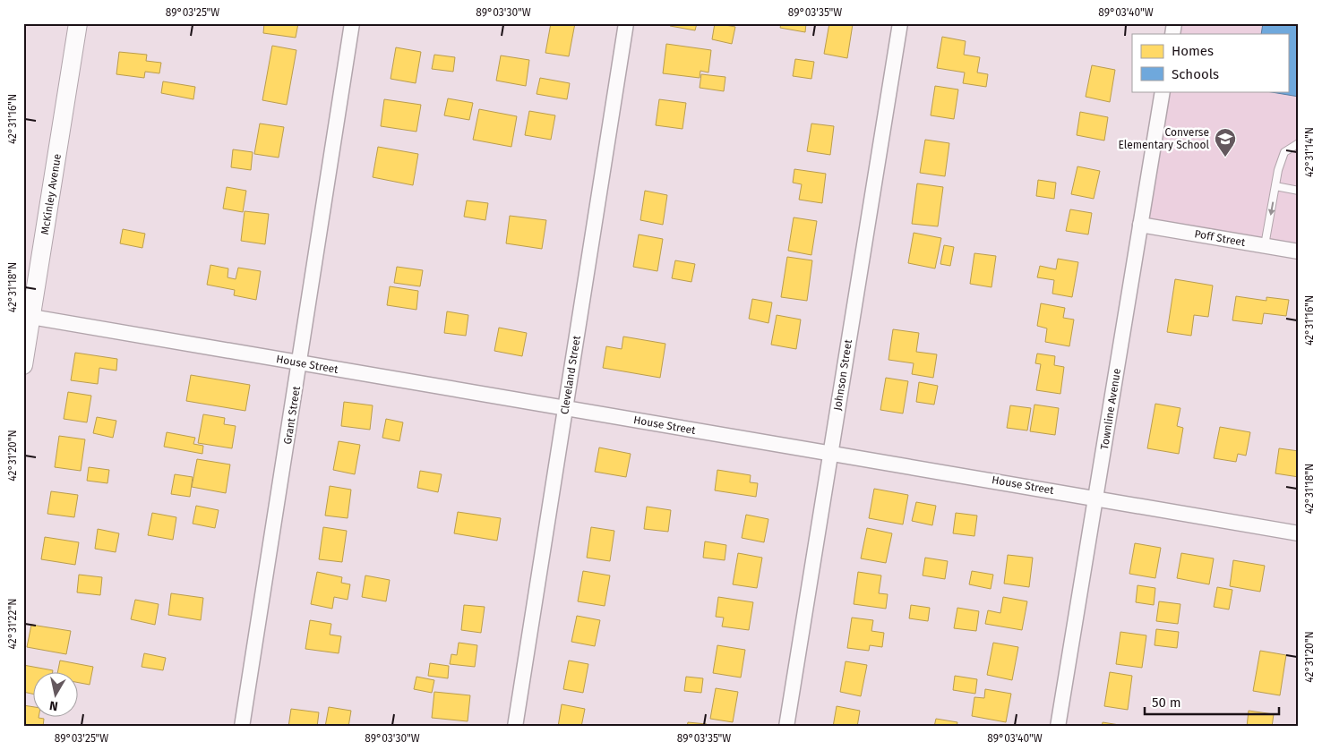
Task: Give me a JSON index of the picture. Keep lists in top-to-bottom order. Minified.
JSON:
{"streets":{"street":["McKinley Avenue","Poff Street","House Street","Cleveland Street","Johnson Street","Townline Avenue","Grant Street"]},"crossings":[["McKinley Avenue","House Street"],["Poff Street","Townline Avenue"],["House Street","Cleveland Street"],["House Street","Johnson Street"],["House Street","Townline Avenue"],["House Street","Grant Street"]],"places":{"school or university":["Converse Elementary School"]},"legend":["Homes","Schools"],"scale_bar":"50 m","north":"bottom","coordinates":["89°03'25\"W","89°03'30\"W","89°03'35\"W","89°03'40\"W","42°31'16\"N","42°31'14\"N","42°31'18\"N","42°31'20\"N","42°31'22\"N"]}
